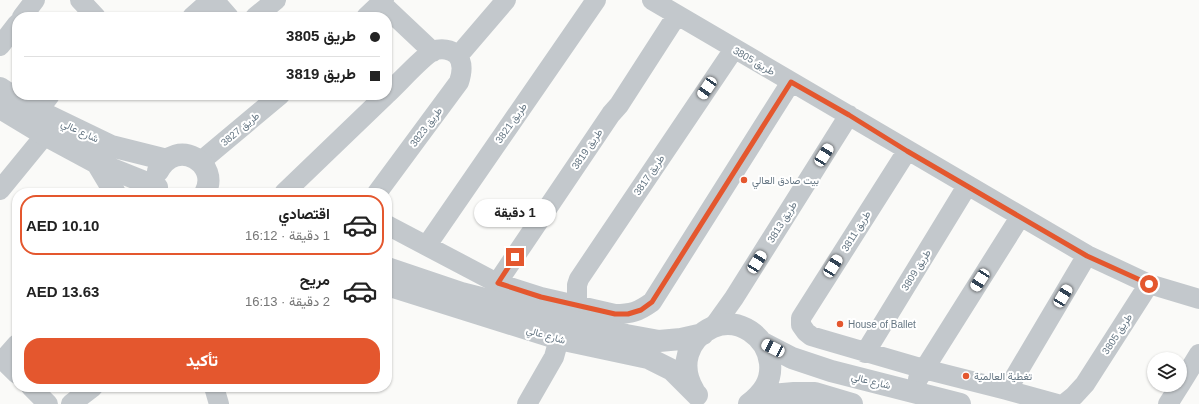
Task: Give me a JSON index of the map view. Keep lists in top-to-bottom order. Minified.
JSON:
{"streets":{"street":["طريق 3805","طريق 3821","طريق 3823","طريق 3827","شارع عالي","طريق 3819","طريق 3817","طريق 3813","طريق 3811","طريق 3809"]},"crossings":[["طريق 3805","طريق 3819"],["طريق 3805","طريق 3817"],["طريق 3805","طريق 3813"],["طريق 3805","طريق 3811"],["طريق 3805","طريق 3809"],["شارع عالي","طريق 3817"],["شارع عالي","طريق 3813"],["طريق 3811","طريق 3809"]],"places":["بيت صادق العالي","House of Ballet","تغطية العالمية"],"page":{"banner":["طريق 3805","طريق 3819"],"list":[{"name":"اقتصادي","note":"1 دقيقة · 16:12","value":"AED 10.10"},{"name":"مريح","note":"2 دقيقة · 16:13","value":"AED 13.63"}],"bubble":"1 دقيقة","buttons":"تأكيد"}}
